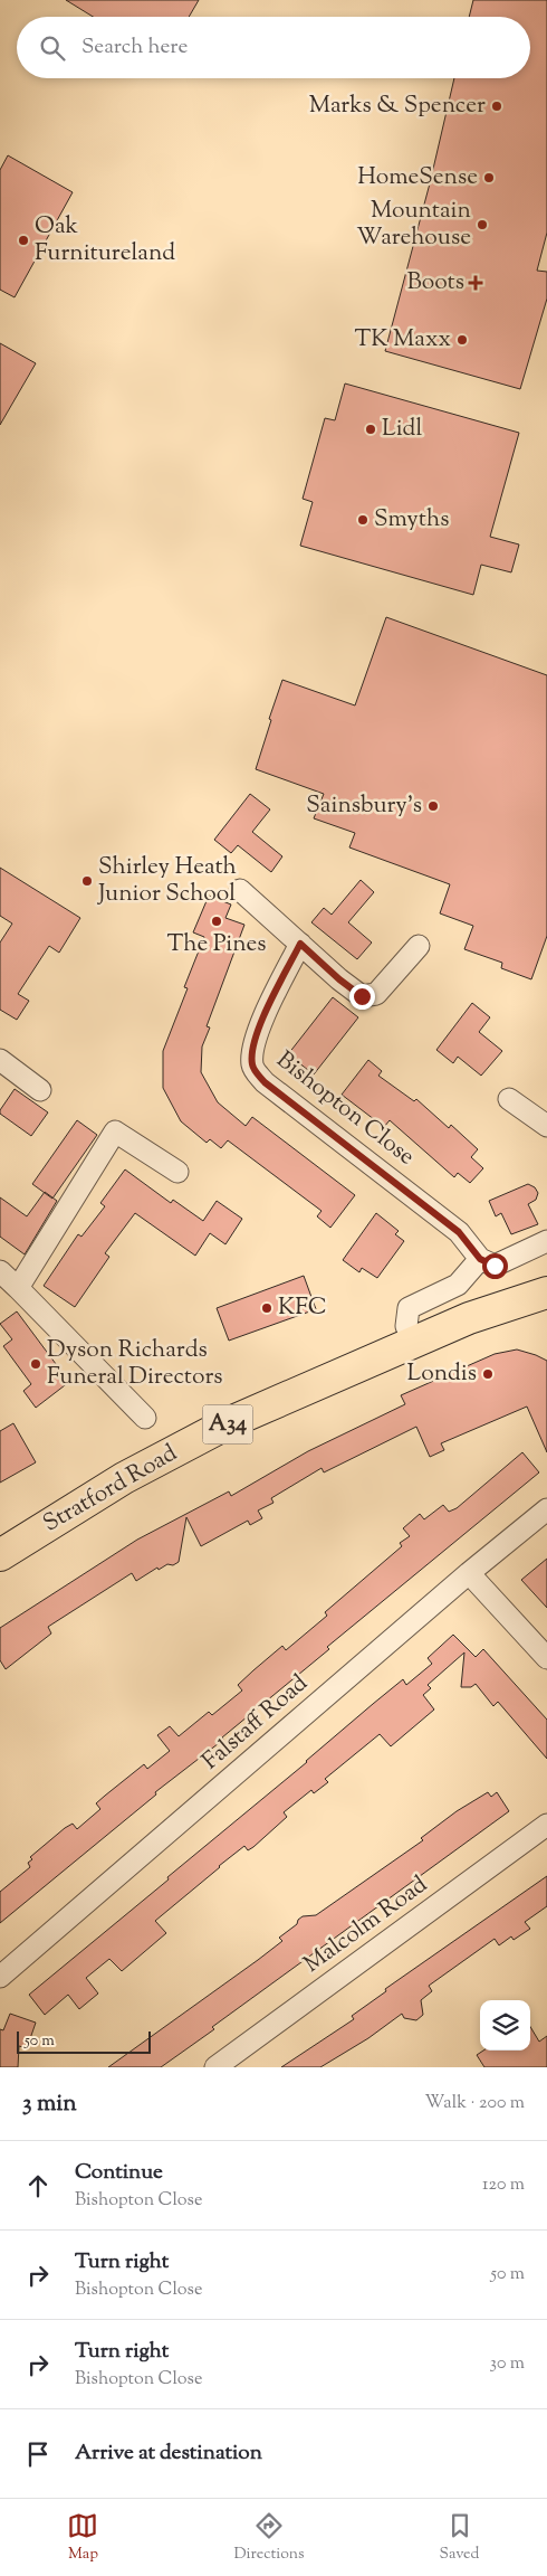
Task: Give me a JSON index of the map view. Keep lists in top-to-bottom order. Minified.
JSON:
{"streets":{"highway":["A34","Stratford Road"],"street":["Bishopton Close","Falstaff Road","Malcolm Road"]},"places":{"other":["Marks & Spencer","HomeSense","Mountain Warehouse","Oak Furnitureland","TK Maxx","Lidl","Smyths","Sainsbury's","Shirley Heath Junior School","The Pines","KFC","Dyson Richards Funeral Directors","Londis"],"health":["Boots"]},"scale_bar":"50 m","page":{"search":"Search here","scale":"50 m","heading":["3 min","Walk · 200 m"],"list":[["Continue","Bishopton Close","120 m"],["Turn right","Bishopton Close","50 m"],["Turn right","Bishopton Close","30 m"],"Arrive at destination"],"nav":["Map","Directions","Saved"]}}
